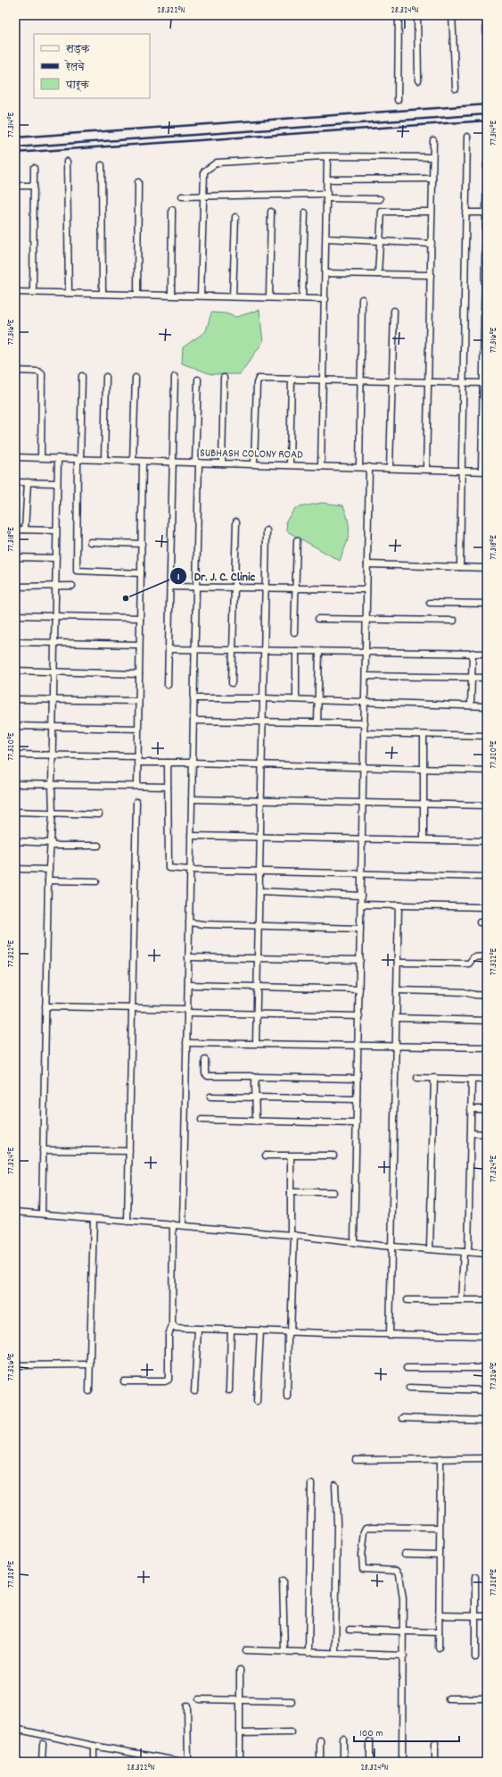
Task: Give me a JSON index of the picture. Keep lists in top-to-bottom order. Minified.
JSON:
{"streets":{"street":["SUBHASH COLONY ROAD"]},"places":["Dr. J. C. Clinic"],"legend":["सड़क","रेलवे","पार्क"],"scale_bar":"100 m","coordinates":["28.322°N","28.324°N","77.314°E","77.316°E","77.318°E","77.320°E","77.322°E","77.324°E","77.326°E","77.328°E"]}
